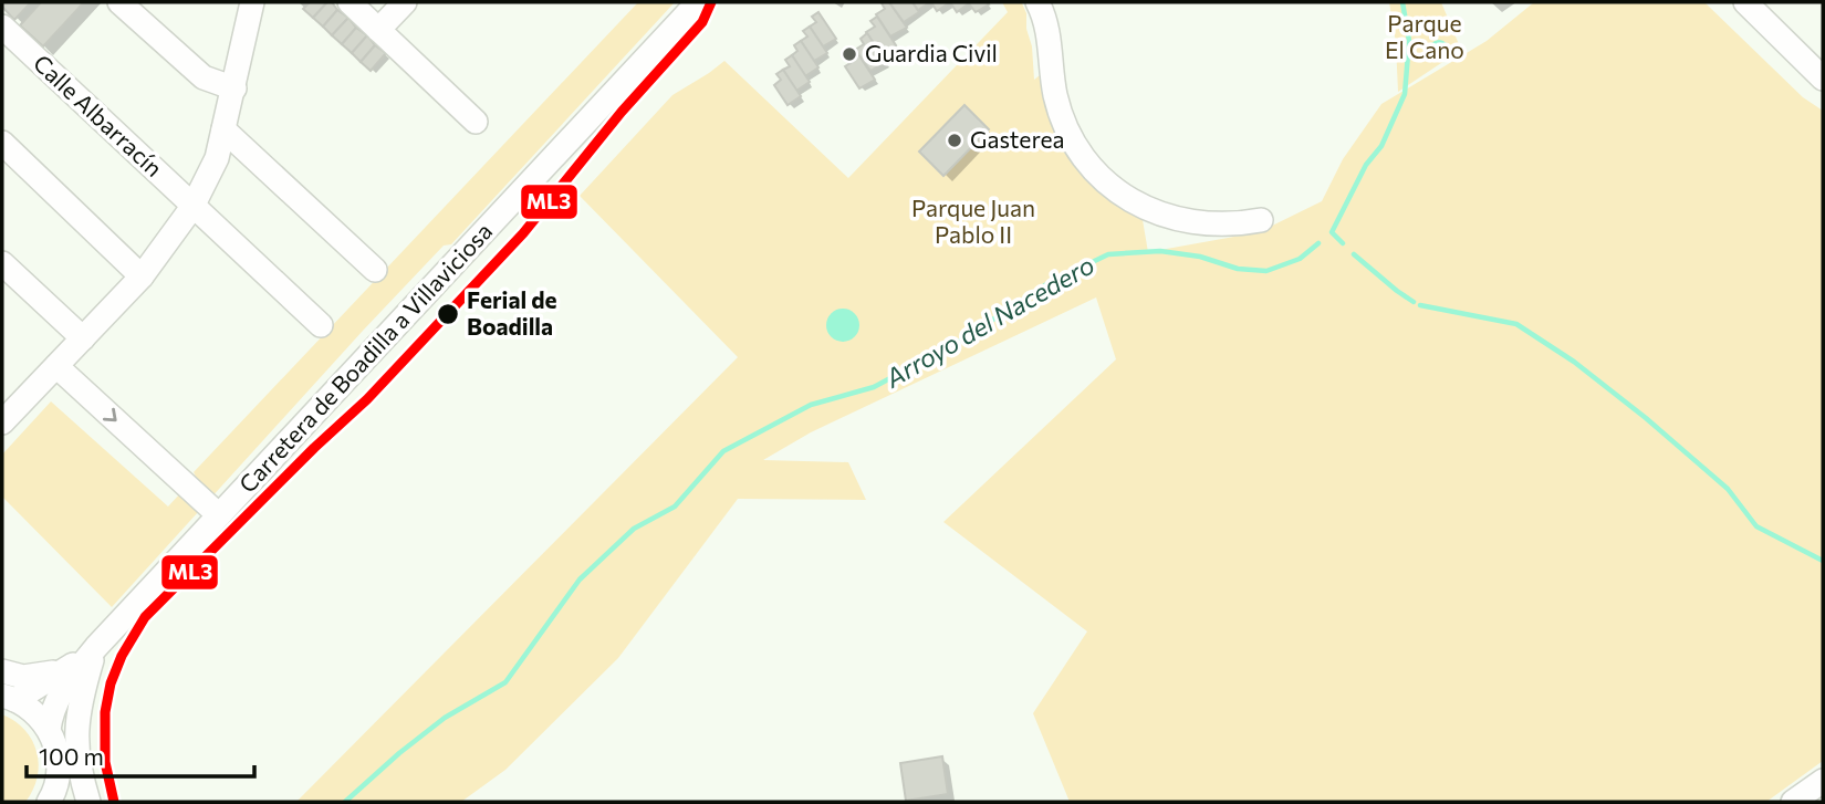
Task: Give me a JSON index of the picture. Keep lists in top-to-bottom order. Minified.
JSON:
{"streets":{"street":["Calle Albarracín","Carretera de Boadilla a Villaviciosa"]},"water":["Arroyo del Nacedero"],"parks":["Parque El Cano","Parque Juan Pablo II"],"places":["Guardia Civil","Gasterea","Ferial de Boadilla"],"lines":["transit line ML3"],"scale_bar":"100 m"}
